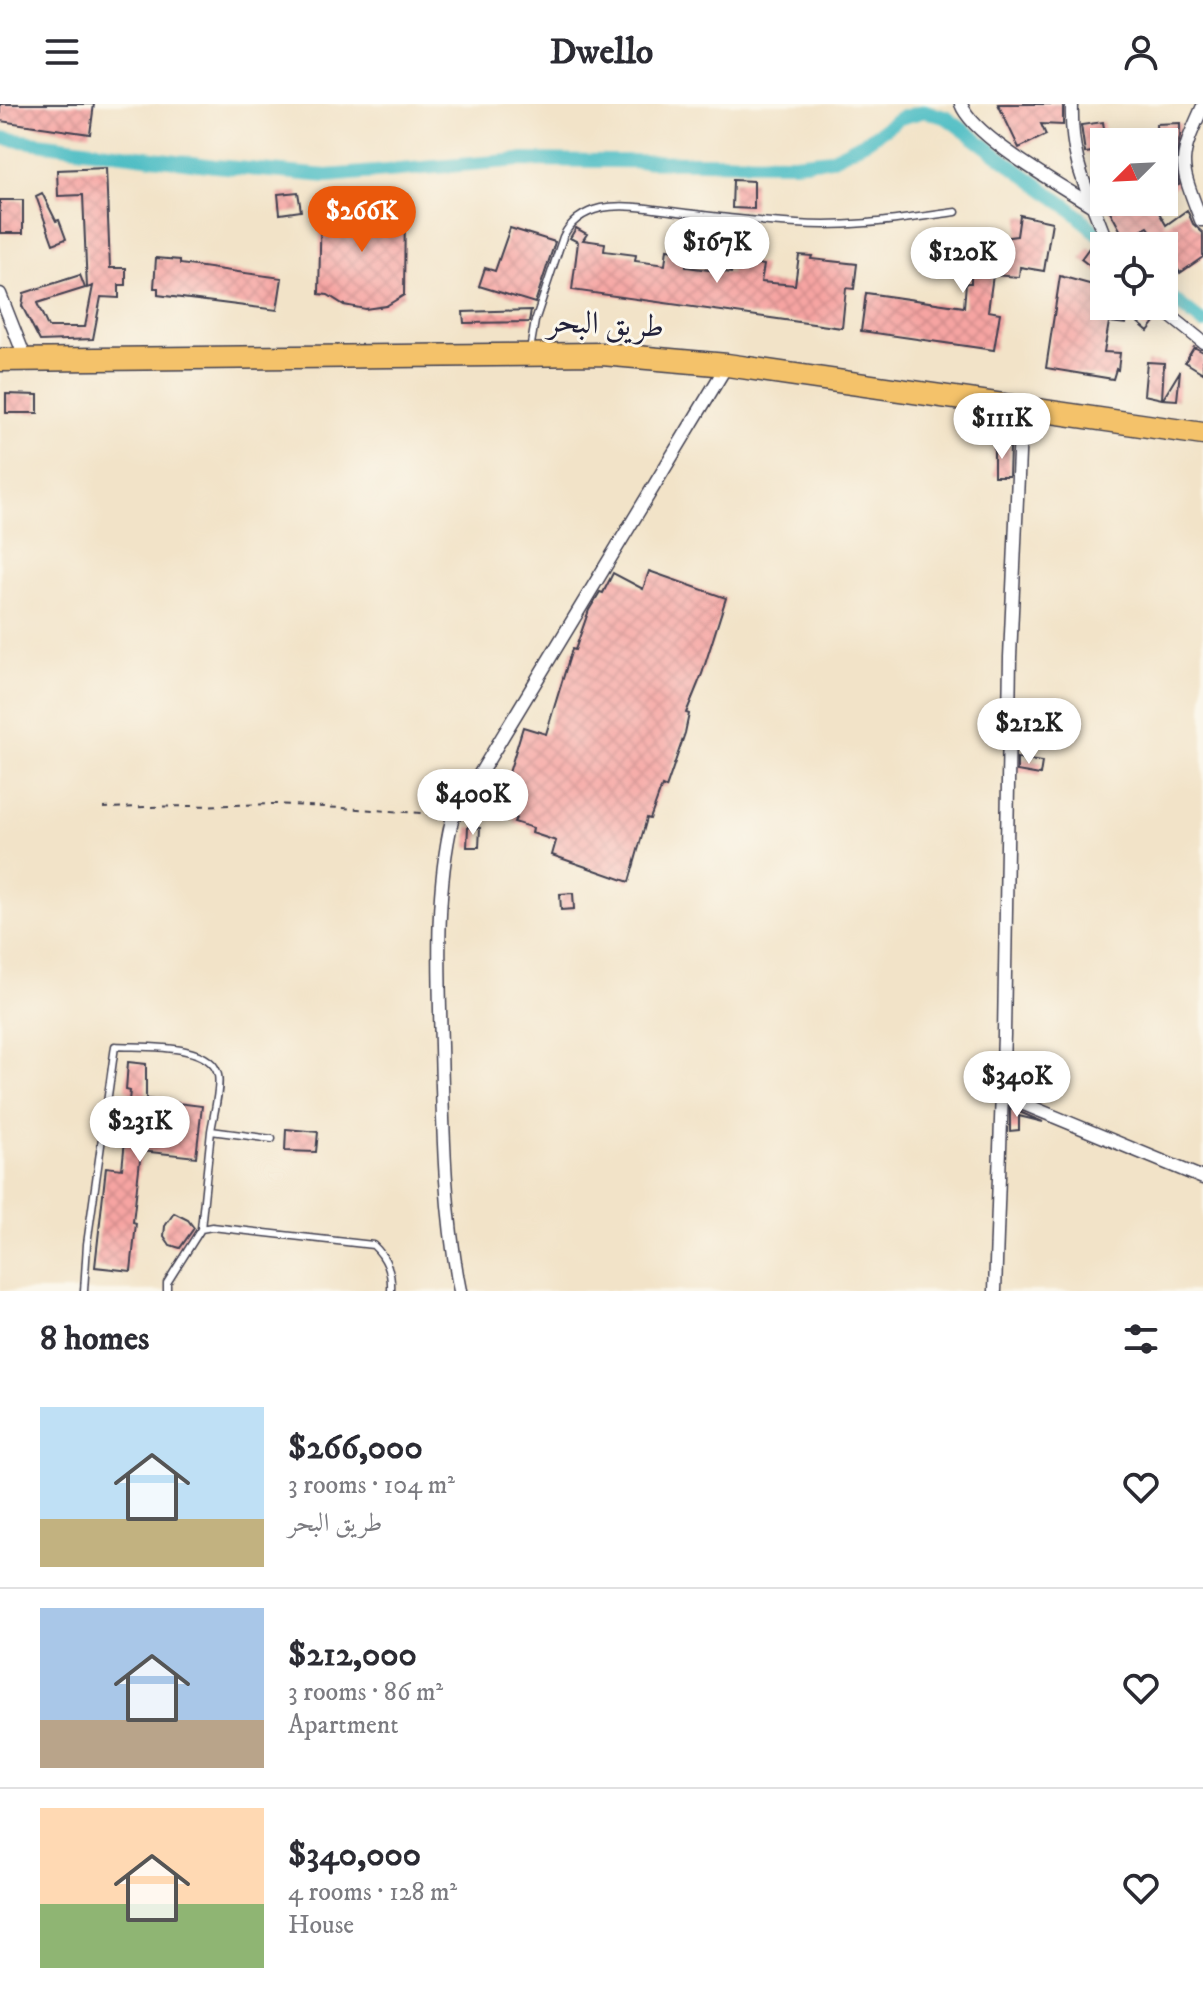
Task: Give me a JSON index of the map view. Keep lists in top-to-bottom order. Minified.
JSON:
{"streets":{"highway":["طريق البحر"]},"north":"bottom left","page":{"header":"Dwello","price":["$266K","$167K","$120K","$111K","$212K","$400K","$340K","$231K"],"heading":"8 homes","list":[{"name":"$266,000","note":"3 rooms · 104 m² · طريق البحر"},{"name":"$212,000","note":"3 rooms · 86 m² · Apartment"},{"name":"$340,000","note":"4 rooms · 128 m² · House"}]}}
